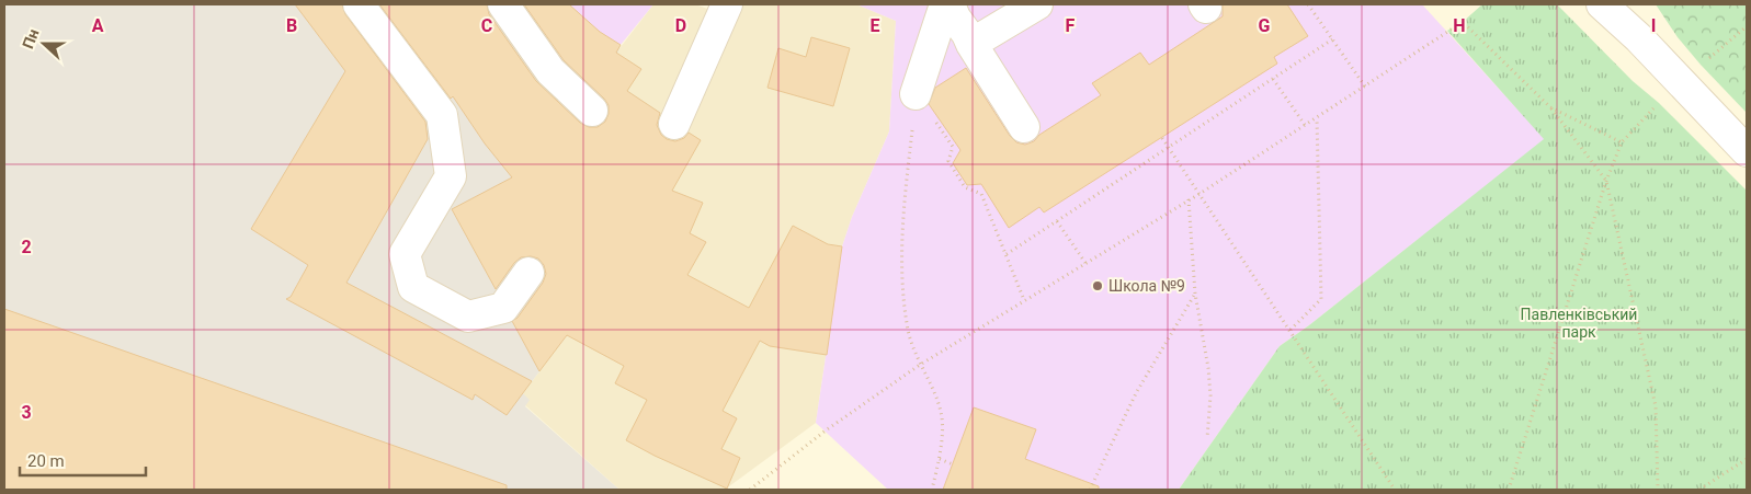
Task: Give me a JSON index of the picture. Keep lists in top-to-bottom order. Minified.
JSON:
{"parks":["Павленківський парк"],"places":["Школа №9"],"scale_bar":"20 m","north":"left","grid":{"columns":["A","B","C","D","E","F","G","H","I"],"rows":["2","3"]}}
